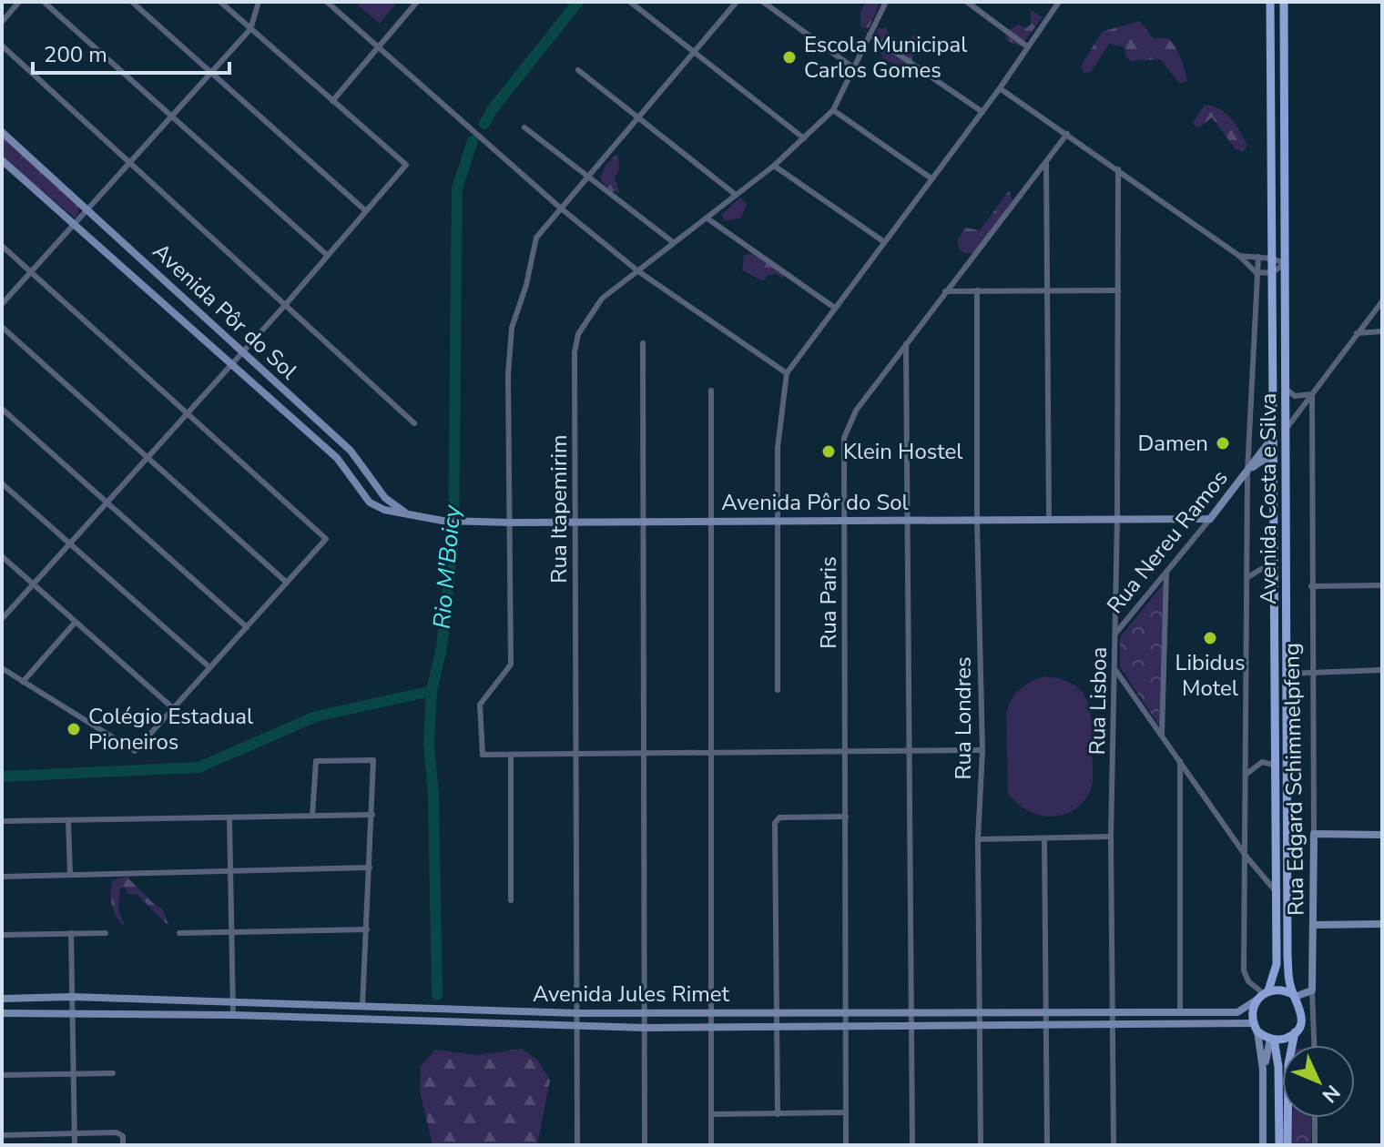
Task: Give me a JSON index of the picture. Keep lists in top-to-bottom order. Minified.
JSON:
{"streets":{"main road":["Avenida Pôr do Sol","Avenida Costa e Silva","Rua Nereu Ramos","Rua Edgard Schimmelpfeng","Avenida Jules Rimet"],"street":["Rua Itapemirim","Rua Paris","Rua Lisboa","Rua Londres"]},"crossings":[["Avenida Pôr do Sol","Rua Itapemirim"],["Avenida Pôr do Sol","Rua Nereu Ramos"],["Avenida Pôr do Sol","Rua Paris"],["Avenida Pôr do Sol","Rua Lisboa"],["Avenida Pôr do Sol","Rua Londres"],["Avenida Costa e Silva","Rua Nereu Ramos"],["Avenida Costa e Silva","Avenida Jules Rimet"],["Rua Itapemirim","Avenida Jules Rimet"],["Rua Nereu Ramos","Rua Lisboa"],["Rua Paris","Avenida Jules Rimet"],["Rua Lisboa","Avenida Jules Rimet"],["Rua Londres","Avenida Jules Rimet"]],"water":["Rio M'Boicy"],"places":["Escola Municipal Carlos Gomes","Damen","Klein Hostel","Libidus Motel","Colégio Estadual Pioneiros"],"scale_bar":"200 m","north":"bottom right"}
